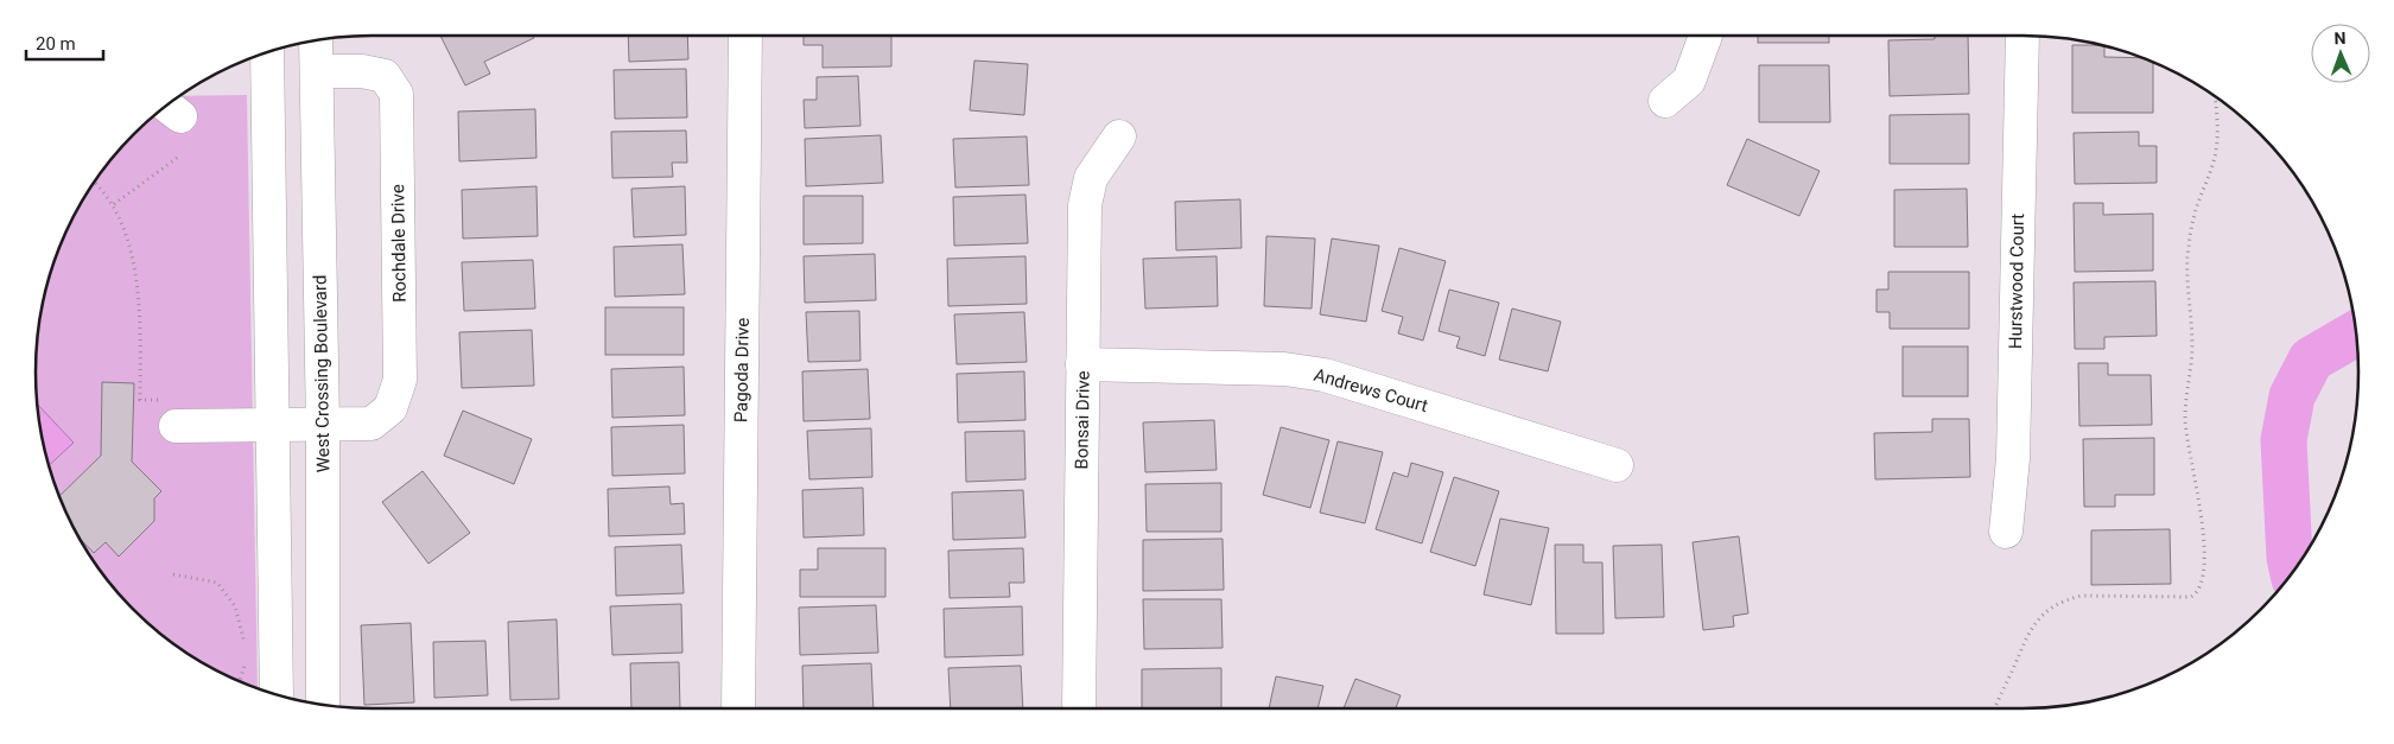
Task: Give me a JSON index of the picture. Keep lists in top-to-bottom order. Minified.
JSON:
{"streets":{"street":["Rochdale Drive","Hurstwood Court","Pagoda Drive","West Crossing Boulevard","Andrews Court","Bonsai Drive"]},"crossings":[["Rochdale Drive","West Crossing Boulevard"],["Andrews Court","Bonsai Drive"]],"scale_bar":"20 m","north":"top"}
